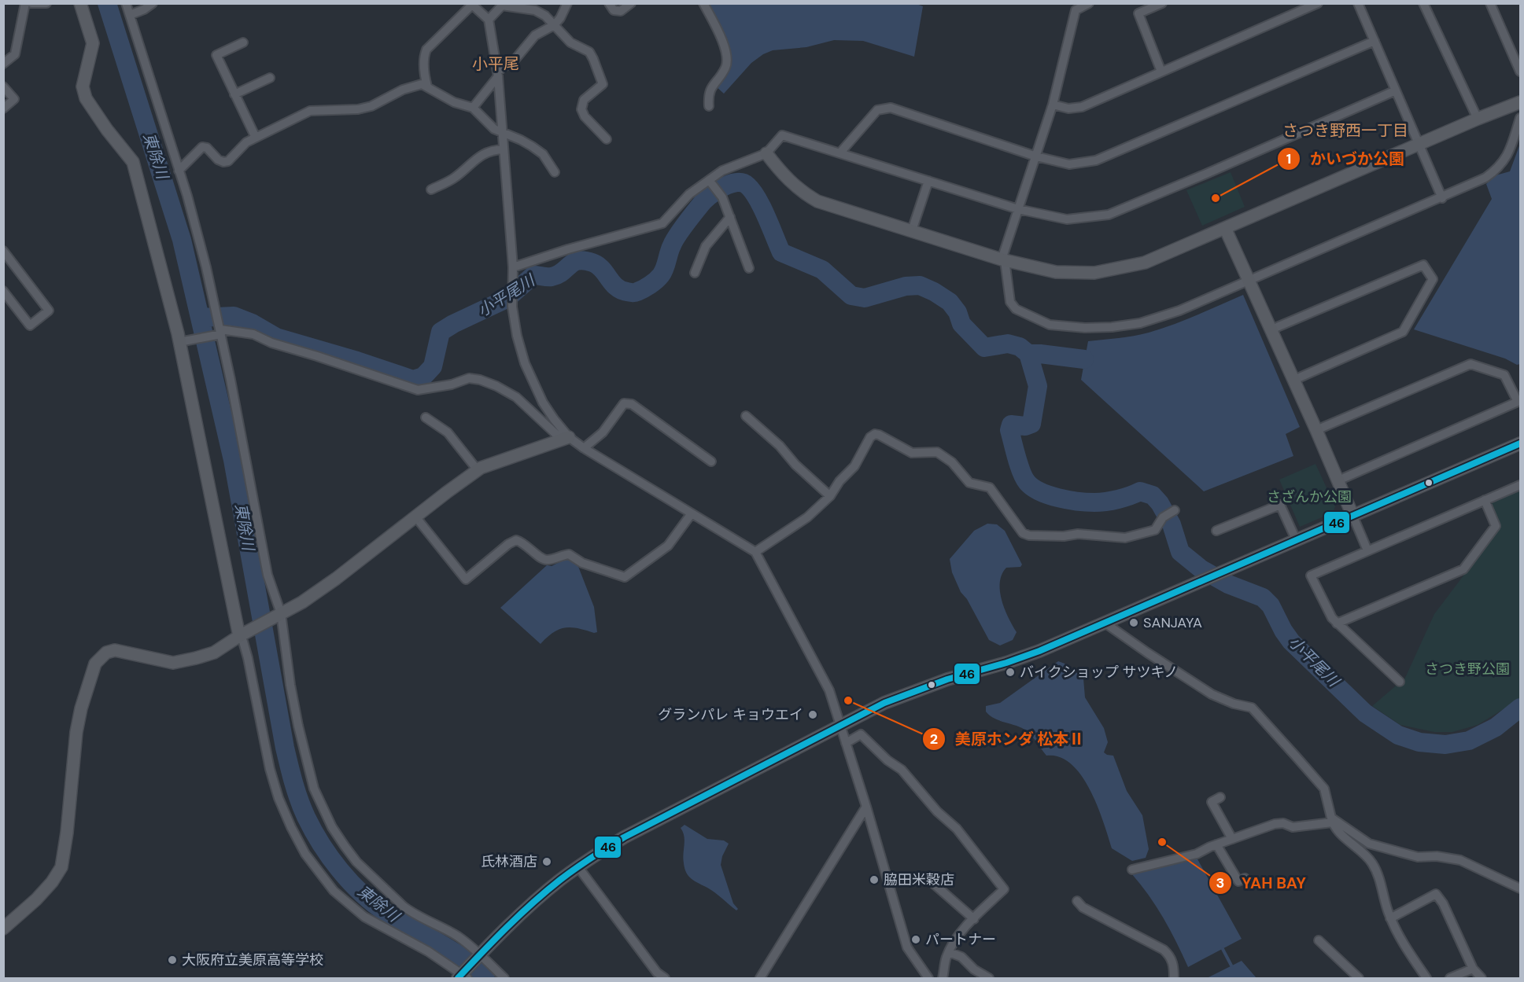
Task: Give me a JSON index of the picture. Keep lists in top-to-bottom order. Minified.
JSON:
{"districts":["小平尾","さつき野西一丁目"],"water":["東除川","小平尾川"],"parks":["さざんか公園","さつき野公園"],"places":["かいづか公園","SANJAYA","バイクショップ サツキノ","美原ホンダ 松本Ⅱ","グランパレ キョウエイ","YAH BAY","氏林酒店","脇田米穀店","パートナー","大阪府立美原高等学校"],"lines":["transit line 46"]}
